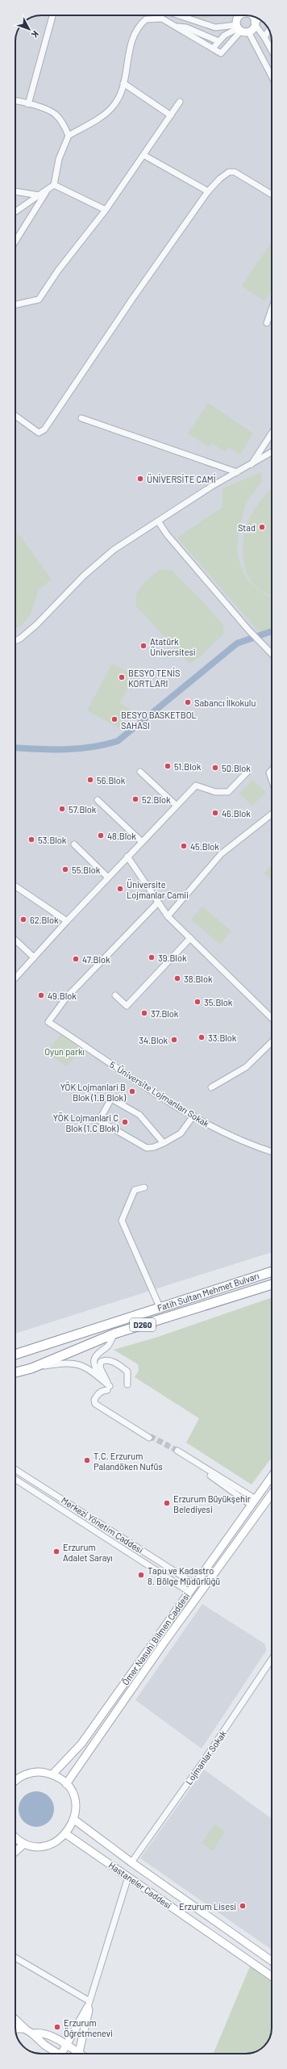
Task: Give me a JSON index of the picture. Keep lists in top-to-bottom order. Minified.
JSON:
{"streets":{"highway":["Fatih Sultan Mehmet Bulvarı","D260"],"main road":["Ömer Nasuhi Bilmen Caddesi","Hastaneler Caddesi"],"street":["5. Üniversite Lojmanları Sokak","Merkezi Yönetim Caddesi","Lojmanlar Sokak"]},"crossings":[["Merkezi Yönetim Caddesi","Ömer Nasuhi Bilmen Caddesi"],["Lojmanlar Sokak","Hastaneler Caddesi"]],"parks":["Oyun parkı"],"places":["ÜNİVERSİTE CAMİ","Stad","Atatürk Üniversitesi","BESYO TENİS KORTLARI","Sabancı İlkokulu","BESYO BASKETBOL SAHASI","51.Blok","50.Blok","56.Blok","52.Blok","57.Blok","46.Blok","48.Blok","53.Blok","45.Blok","55.Blok","Üniversite Lojmanlar Camii","62.Blok","39.Blok","47.Blok","38.Blok","49.Blok","35.Blok","37.Blok","33.Blok","34.Blok","YÖK Lojmanlari B Blok (1.B Blok)","YÖK Lojmanlari C Blok (1.C Blok)","T.C. Erzurum Palandöken Nufüs","Erzurum Büyükşehir Belediyesi","Erzurum Adalet Sarayı","Tapu ve Kadastro 8. Bölge Müdürlüğü","Erzurum Lisesi","Erzurum Öğretmenevi"],"north":"bottom right"}
